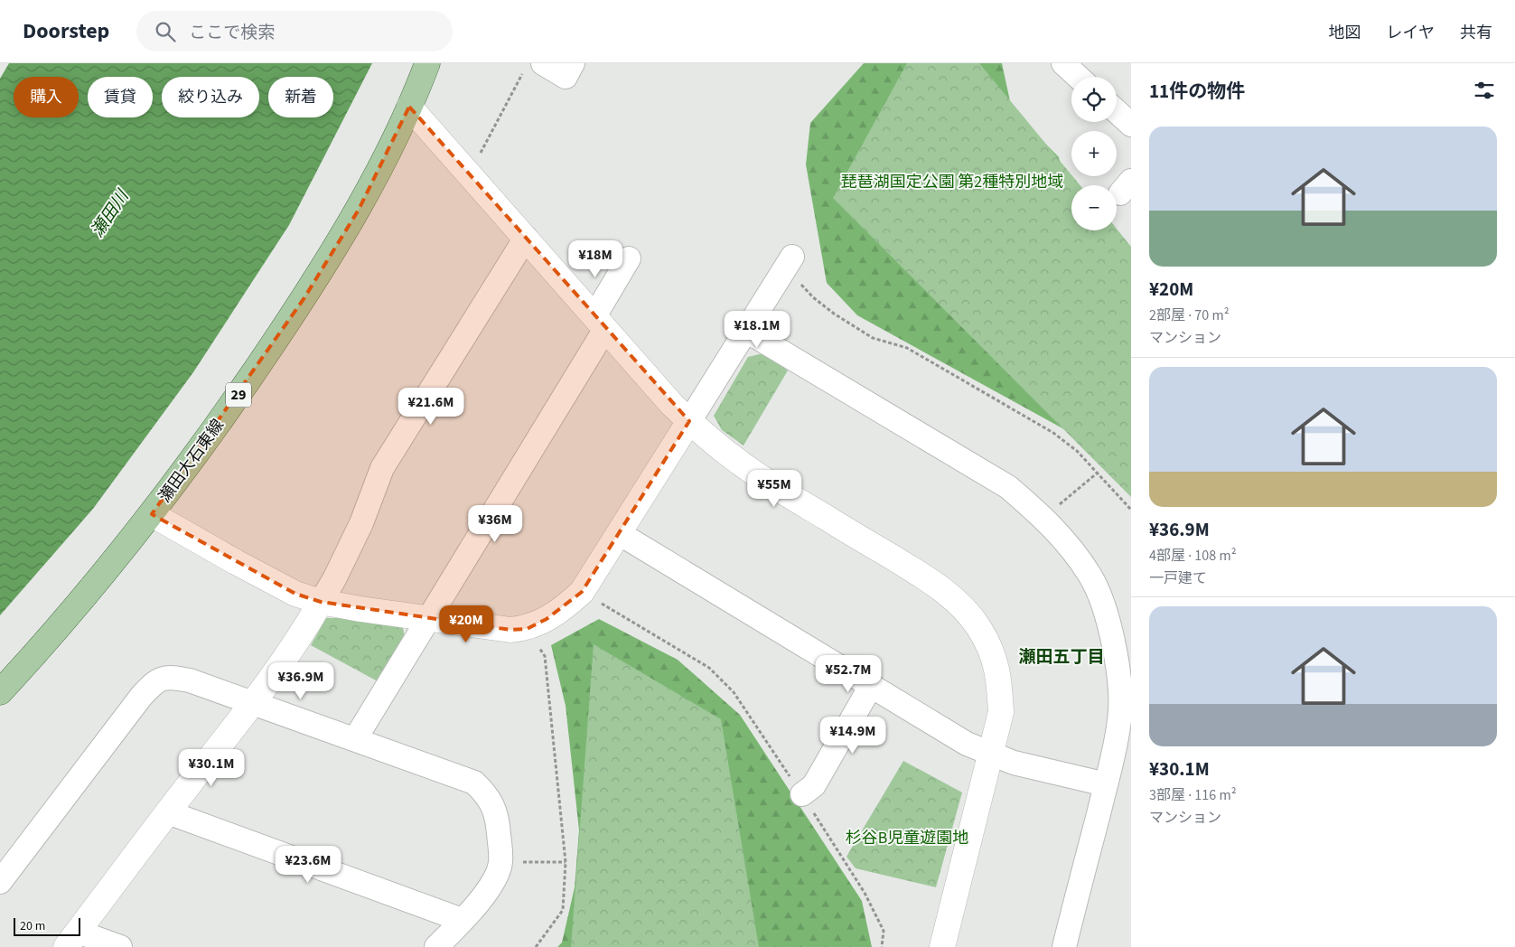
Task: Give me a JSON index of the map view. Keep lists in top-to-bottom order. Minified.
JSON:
{"streets":{"main road":["29","瀬田大石東線"]},"districts":["瀬田五丁目"],"water":["瀬田川"],"parks":["琵琶湖国定公園 第2種特別地域","杉谷B児童遊園地"],"scale_bar":"20 m","page":{"header":"Doorstep","search":"ここで検索","nav":["地図","レイヤ","共有"],"heading":"11件の物件","map_buttons":["+","−"],"chip":["購入","賃貸","絞り込み","新着"],"list":[{"name":"¥20M","note":"2部屋 · 70 m² · マンション"},{"name":"¥36.9M","note":"4部屋 · 108 m² · 一戸建て"},{"name":"¥30.1M","note":"3部屋 · 116 m² · マンション"}],"price":["¥18M","¥18.1M","¥21.6M","¥55M","¥36M","¥20M","¥52.7M","¥36.9M","¥14.9M","¥30.1M","¥23.6M"],"scale":"20 m"}}
